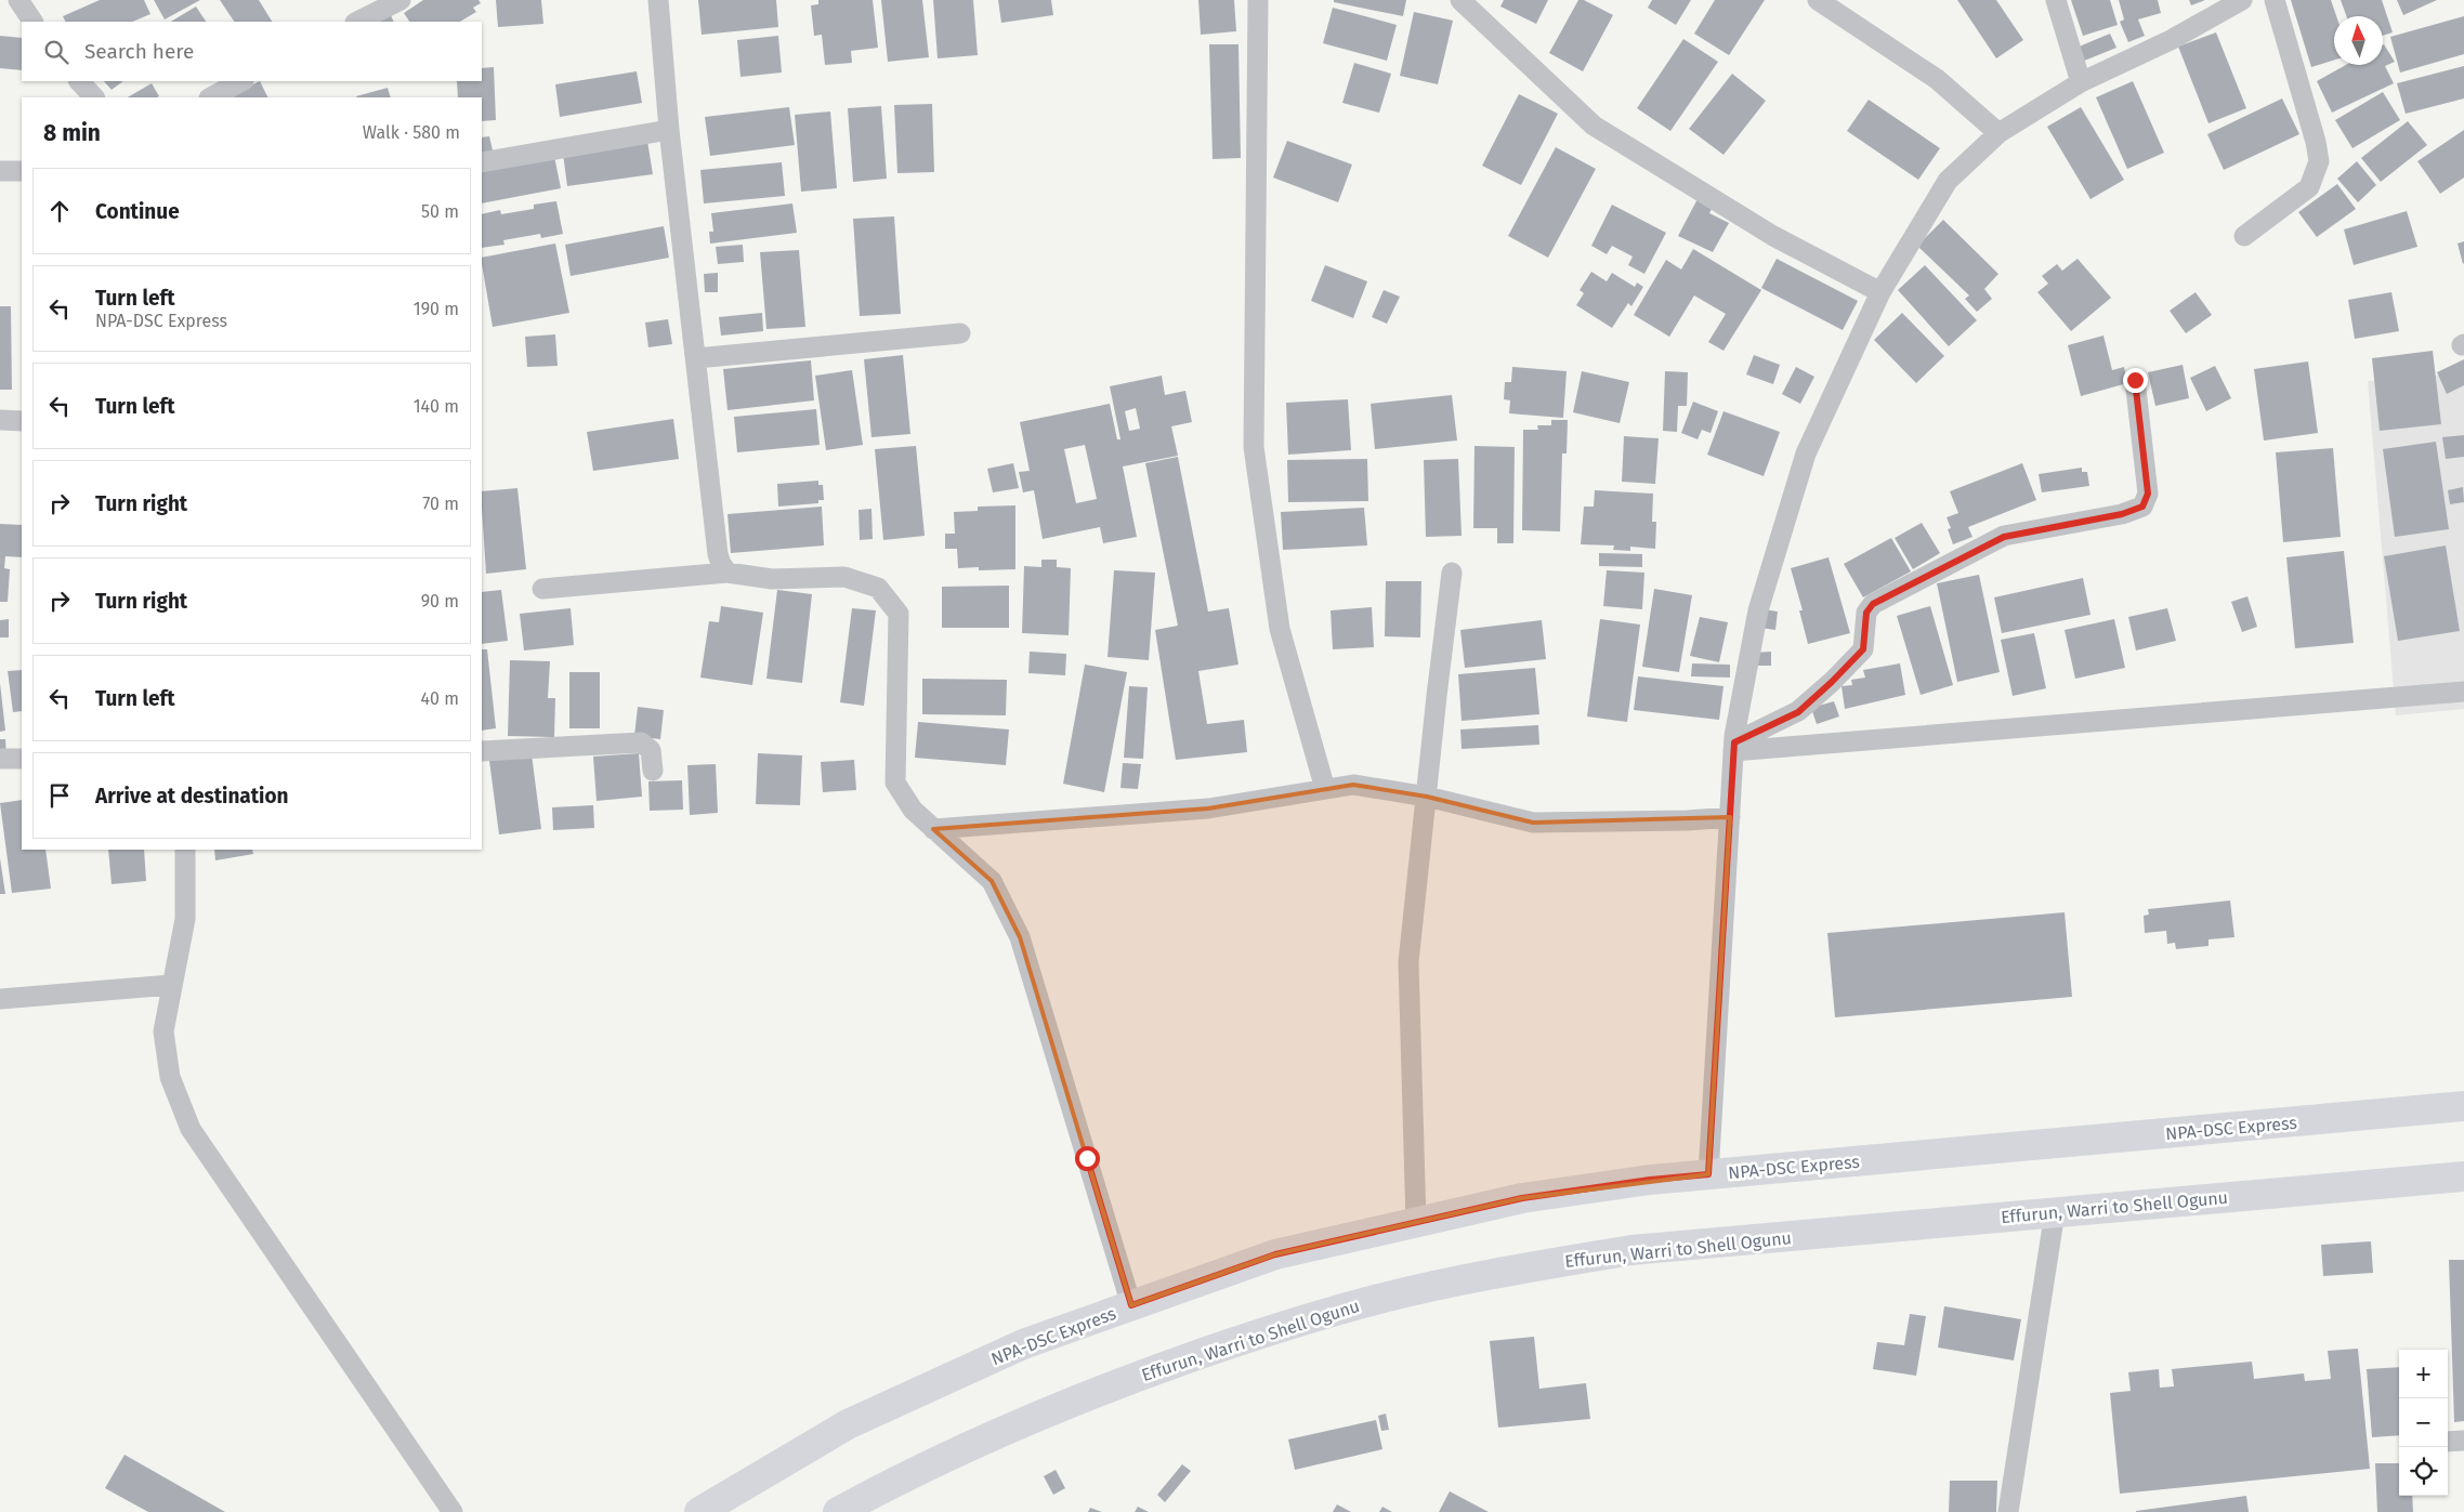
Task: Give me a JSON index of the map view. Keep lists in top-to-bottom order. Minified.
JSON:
{"streets":{"main road":["NPA-DSC Express","Effurun, Warri to Shell Ogunu"]},"north":"top","page":{"search":"Search here","heading":["8 min","Walk · 580 m"],"list":[["Continue","50 m"],["Turn left","NPA-DSC Express","190 m"],["Turn left","140 m"],["Turn right","70 m"],["Turn right","90 m"],["Turn left","40 m"],"Arrive at destination"],"map_buttons":["+","−"]}}
